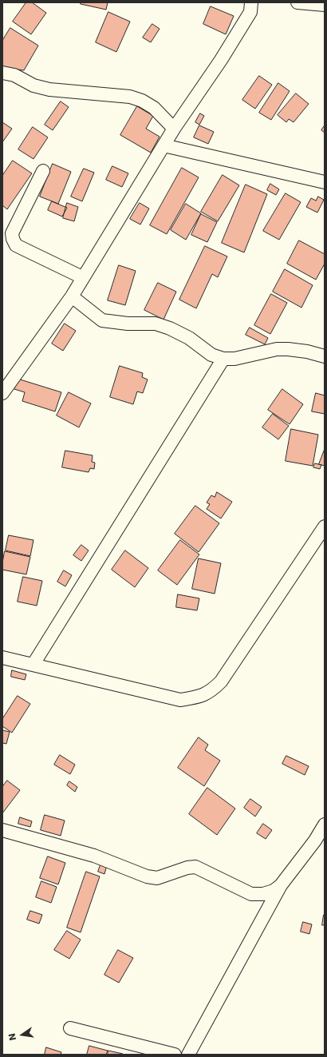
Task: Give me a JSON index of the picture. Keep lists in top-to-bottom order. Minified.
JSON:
{"north":"left"}
